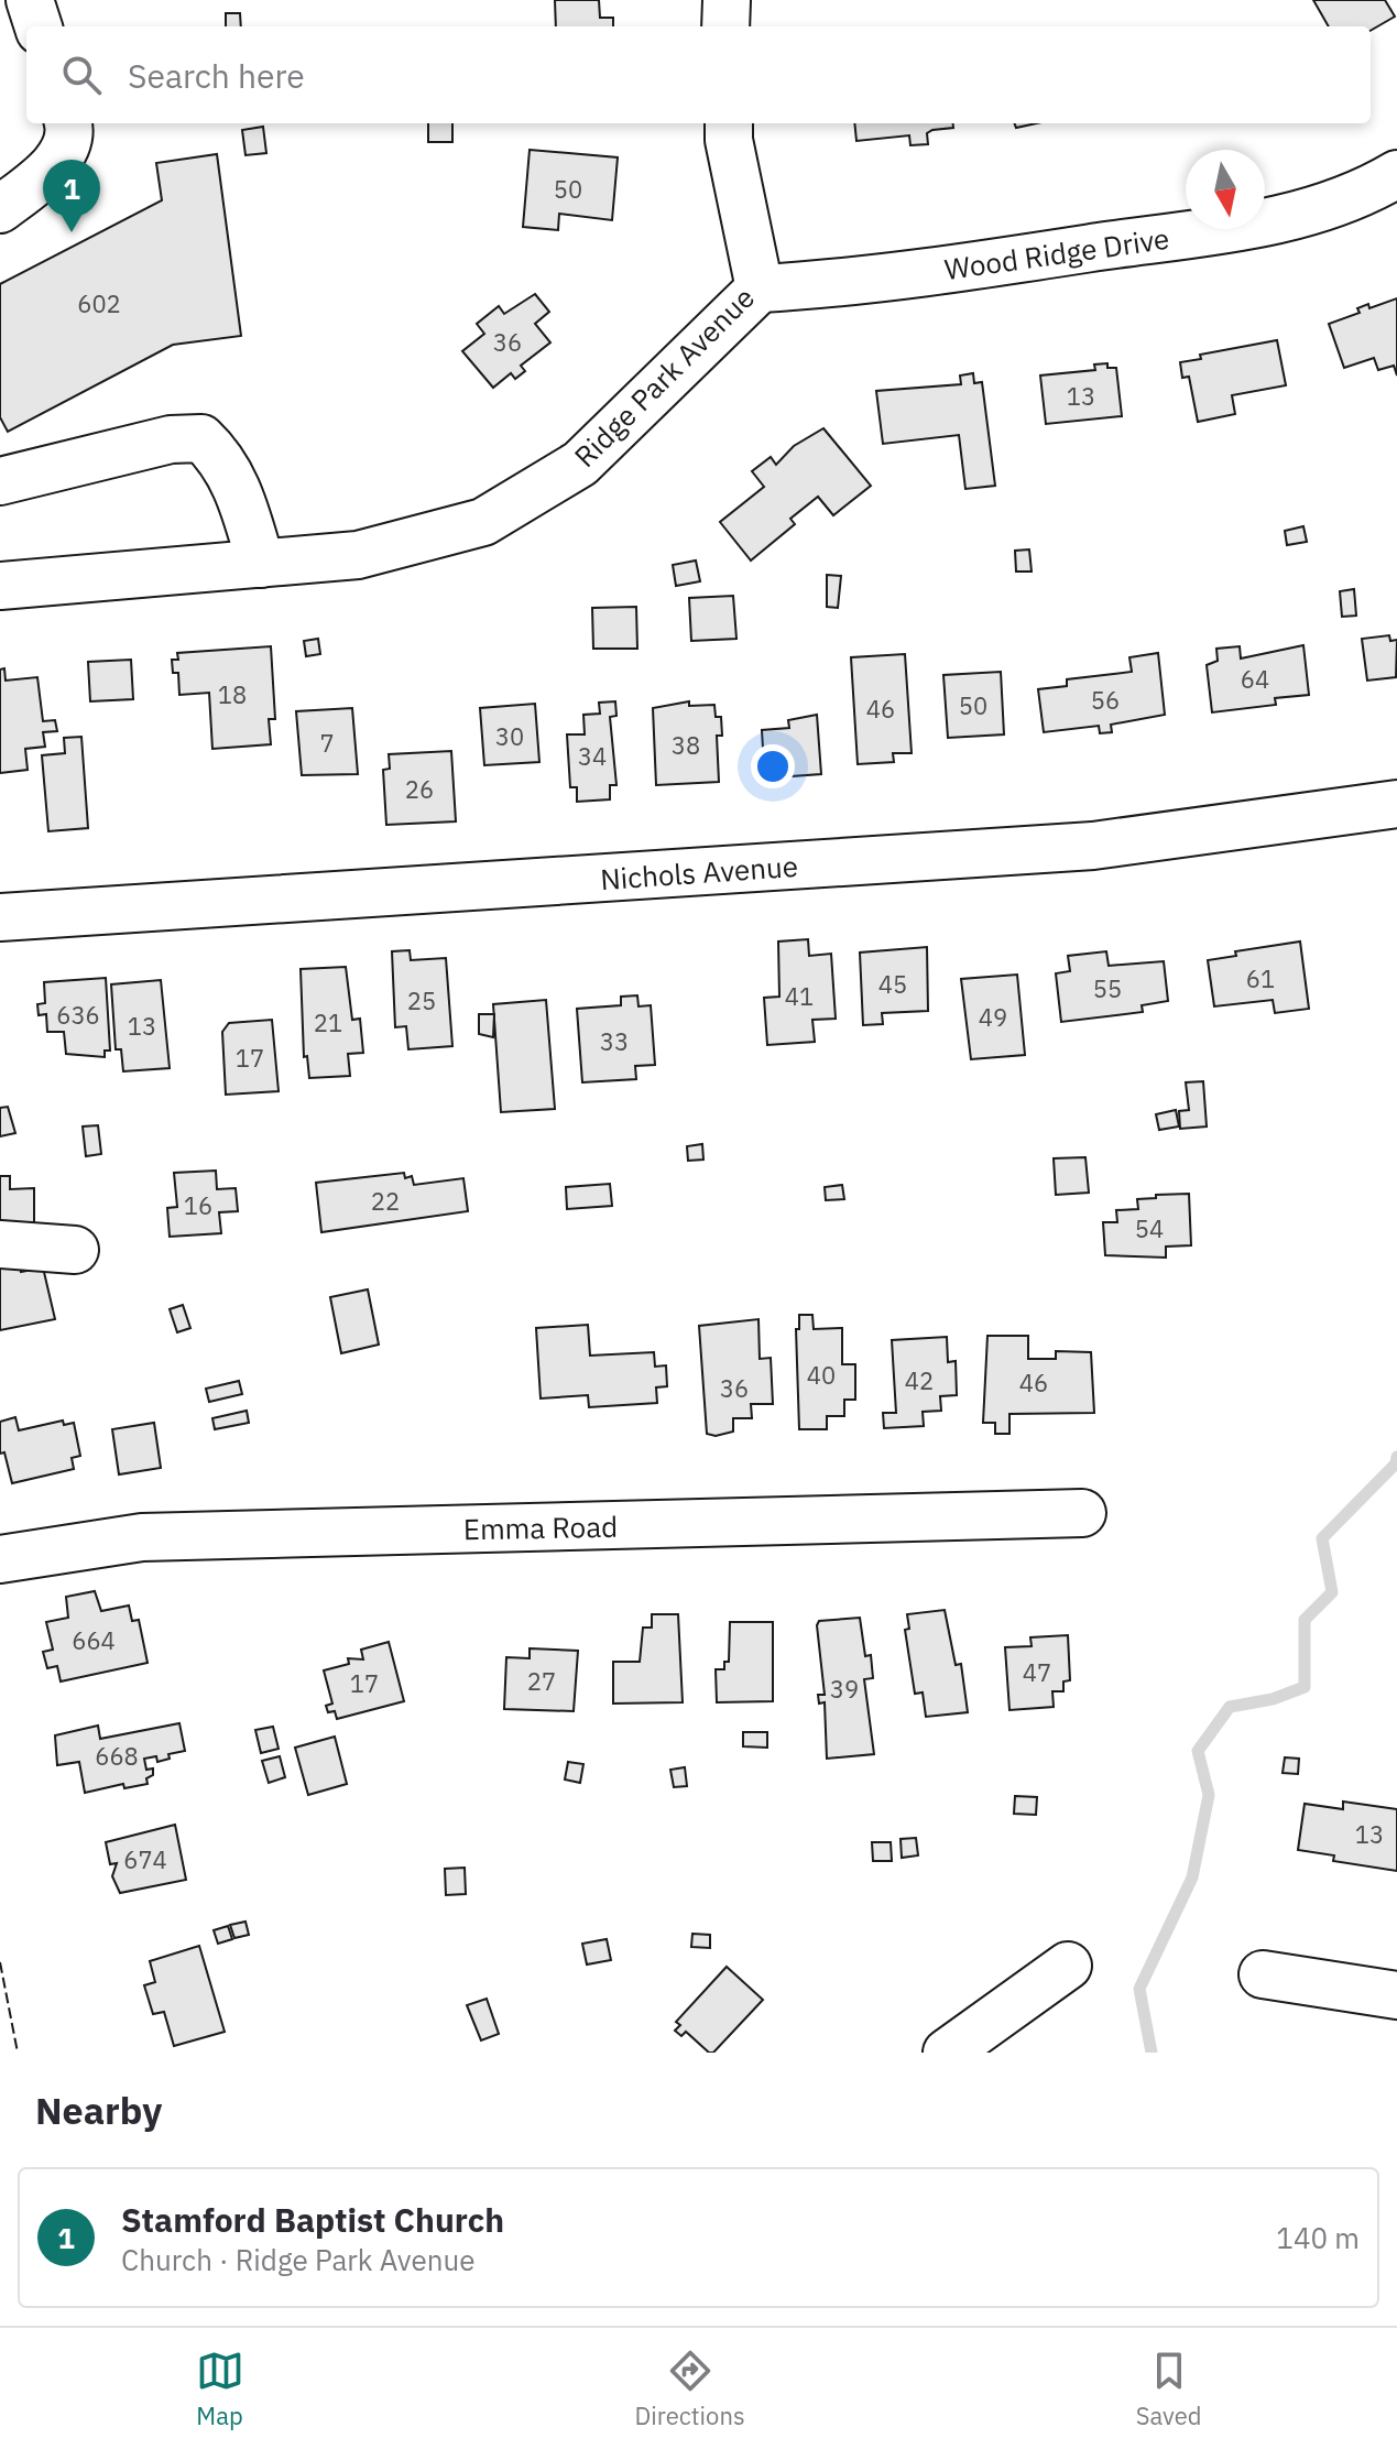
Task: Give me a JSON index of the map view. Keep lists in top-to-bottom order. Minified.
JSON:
{"streets":{"street":["Wood Ridge Drive","Ridge Park Avenue","Nichols Avenue","Emma Road"]},"crossings":[["Wood Ridge Drive","Ridge Park Avenue"]],"house_numbers":["50","602","36","13","64","18","56","50","46","30","7","38","34","26","61","45","55","41","25","636","49","21","13","33","17","22","16","54","40","42","46","36","664","47","27","17","39","668","13","674"],"north":"bottom","page":{"search":"Search here","pins":"1","heading":"Nearby","list":[{"mark":"1","name":"Stamford Baptist Church","note":"Church · Ridge Park Avenue","value":"140 m"}],"nav":["Map","Directions","Saved"]}}
